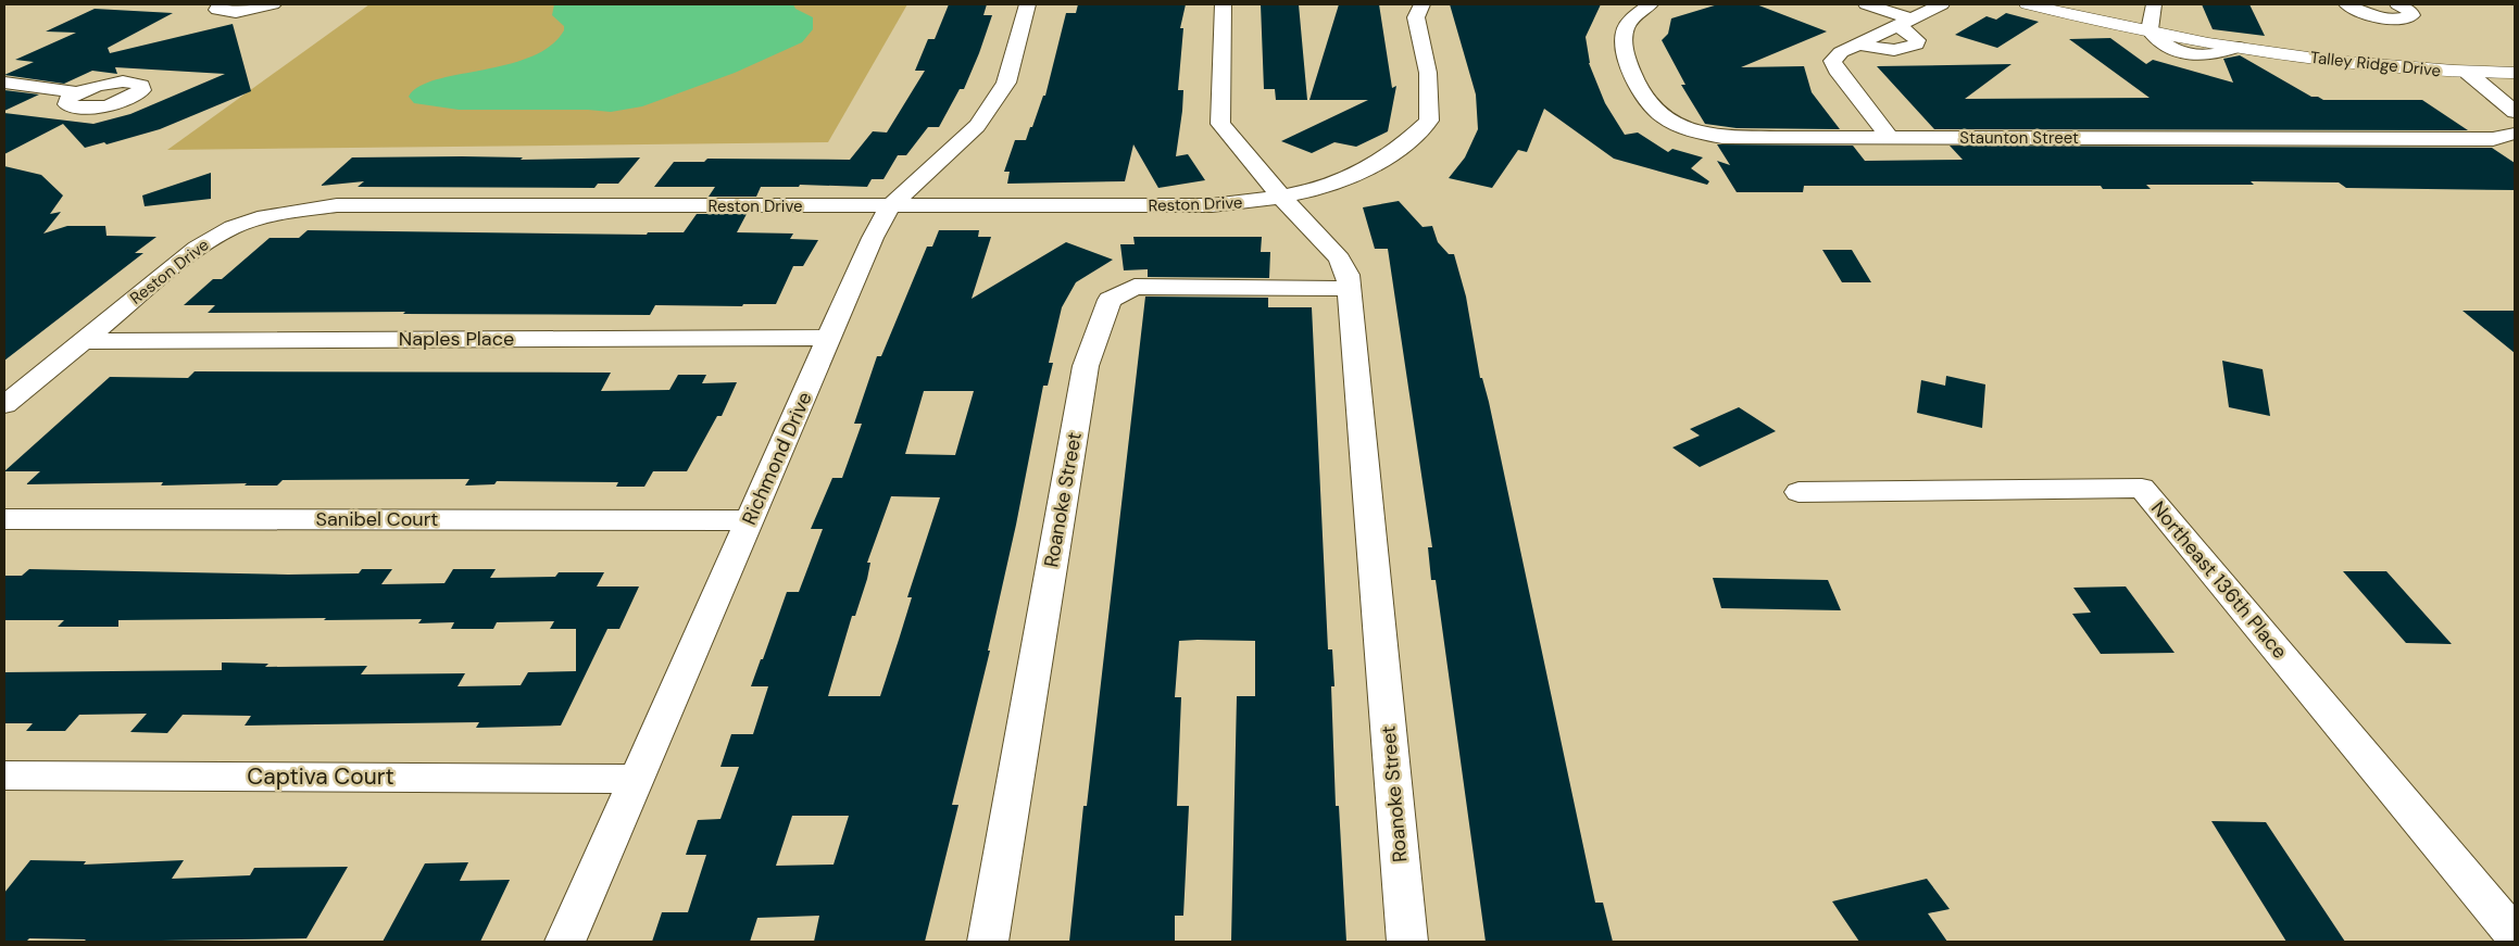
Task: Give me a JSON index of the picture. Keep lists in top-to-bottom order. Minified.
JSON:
{"streets":{"street":["Talley Ridge Drive","Staunton Street","Reston Drive","Naples Place","Richmond Drive","Roanoke Street","Sanibel Court","Northeast 136th Place","Captiva Court"]},"crossings":[["Reston Drive","Naples Place"],["Reston Drive","Richmond Drive"],["Reston Drive","Roanoke Street"],["Naples Place","Richmond Drive"],["Richmond Drive","Sanibel Court"],["Richmond Drive","Captiva Court"]]}
